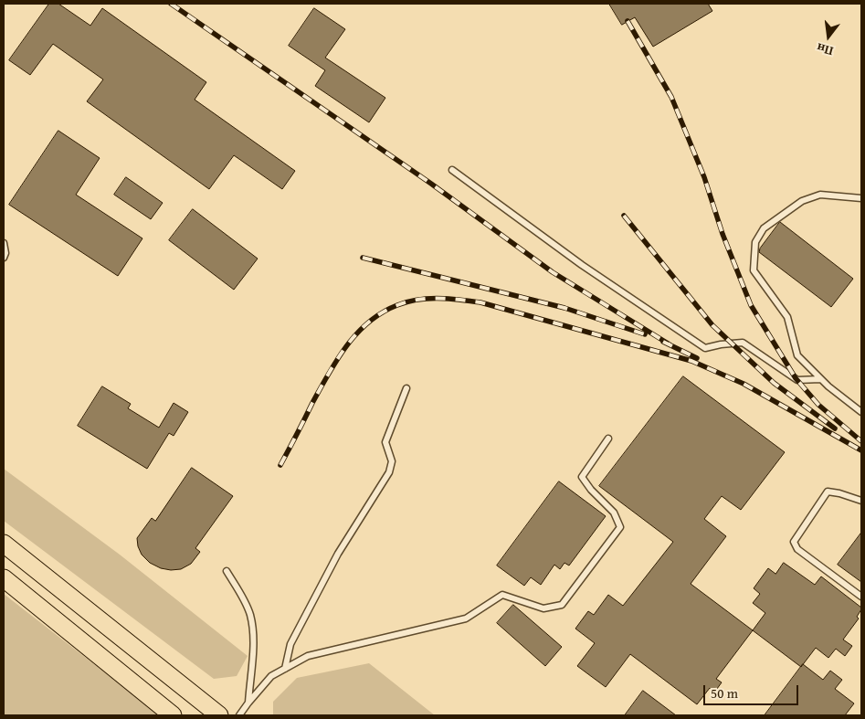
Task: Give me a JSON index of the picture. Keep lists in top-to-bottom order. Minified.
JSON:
{"scale_bar":"50 m","north":"bottom"}
